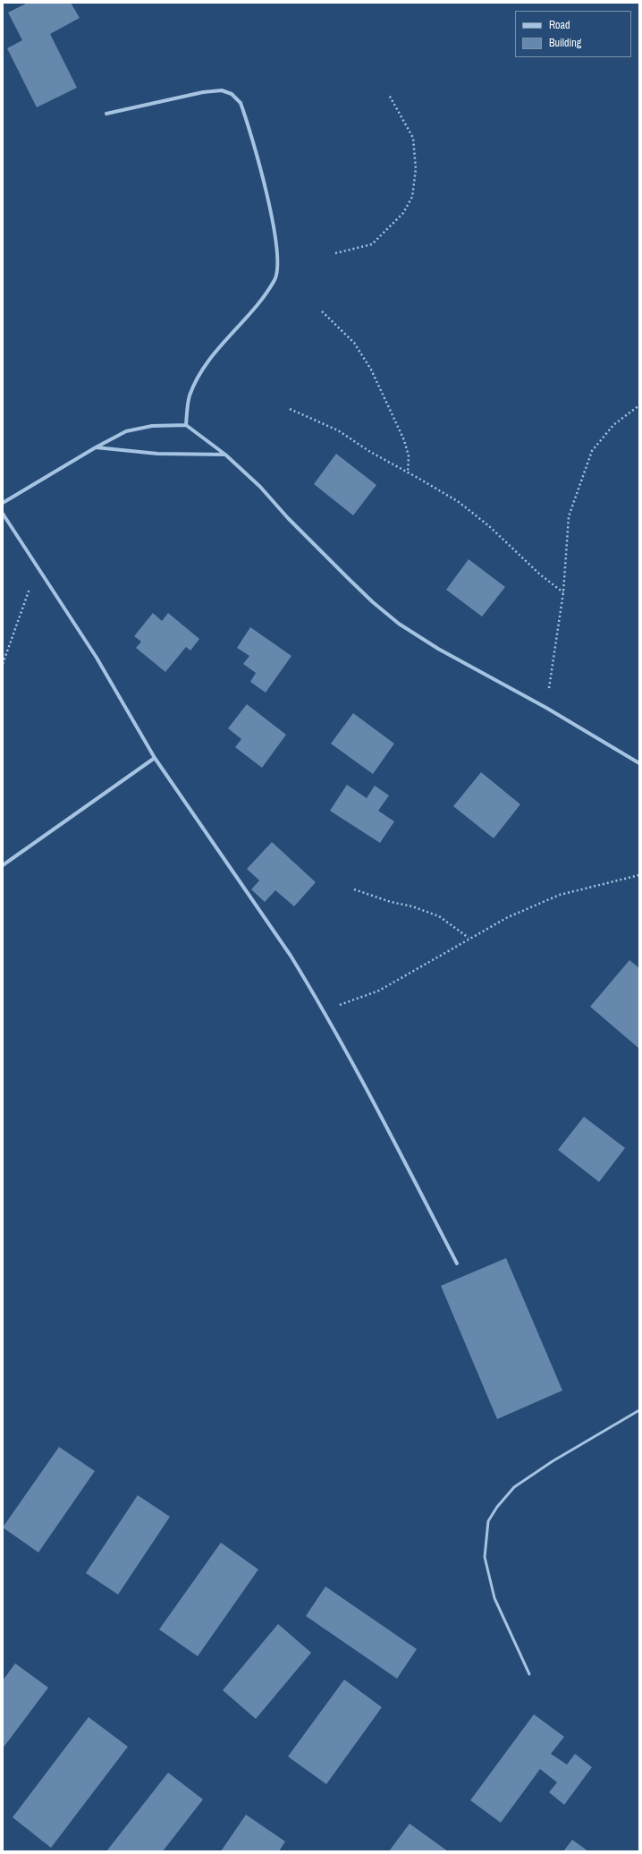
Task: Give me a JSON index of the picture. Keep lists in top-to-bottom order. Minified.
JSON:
{"legend":["Road","Building"]}
